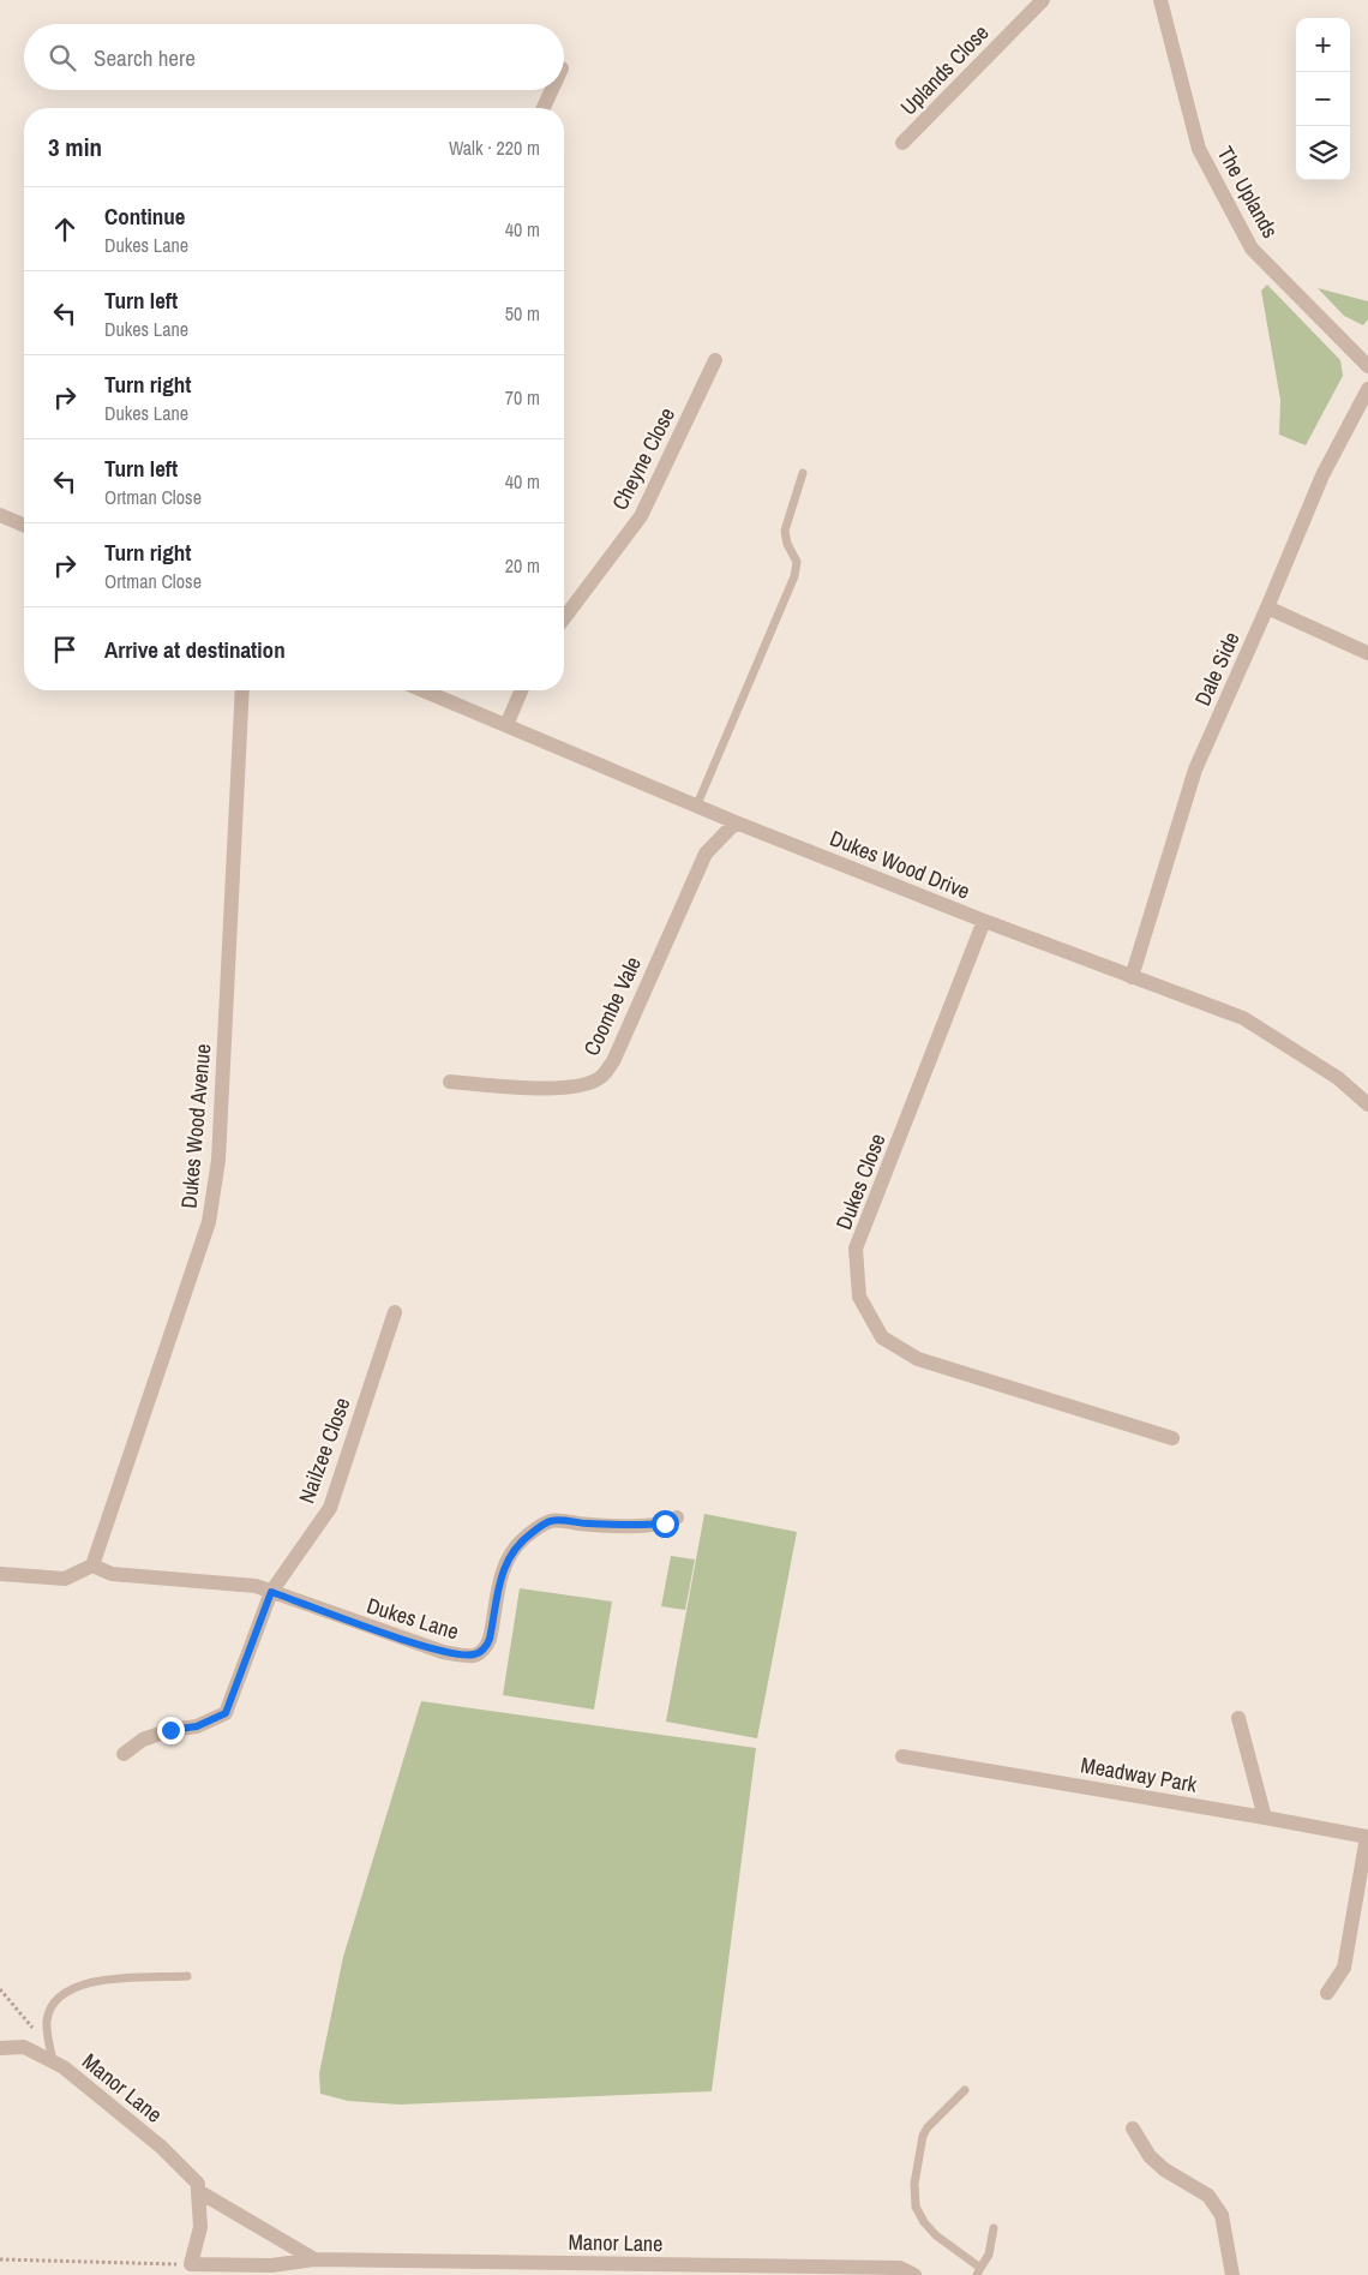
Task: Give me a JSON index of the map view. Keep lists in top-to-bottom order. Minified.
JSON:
{"streets":{"street":["Uplands Close","The Uplands","Cheyne Close","Dale Side","Dukes Wood Drive","Coombe Vale","Dukes Wood Avenue","Dukes Close","Nailzee Close","Dukes Lane","Meadway Park","Manor Lane"]},"crossings":[["Dale Side","Dukes Wood Drive"],["Dukes Wood Drive","Coombe Vale"],["Dukes Wood Drive","Dukes Close"],["Dukes Wood Avenue","Dukes Lane"],["Nailzee Close","Dukes Lane"]],"page":{"map_buttons":["+","−"],"search":"Search here","heading":["3 min","Walk · 220 m"],"list":[["Continue","Dukes Lane","40 m"],["Turn left","Dukes Lane","50 m"],["Turn right","Dukes Lane","70 m"],["Turn left","Ortman Close","40 m"],["Turn right","Ortman Close","20 m"],"Arrive at destination"]}}
